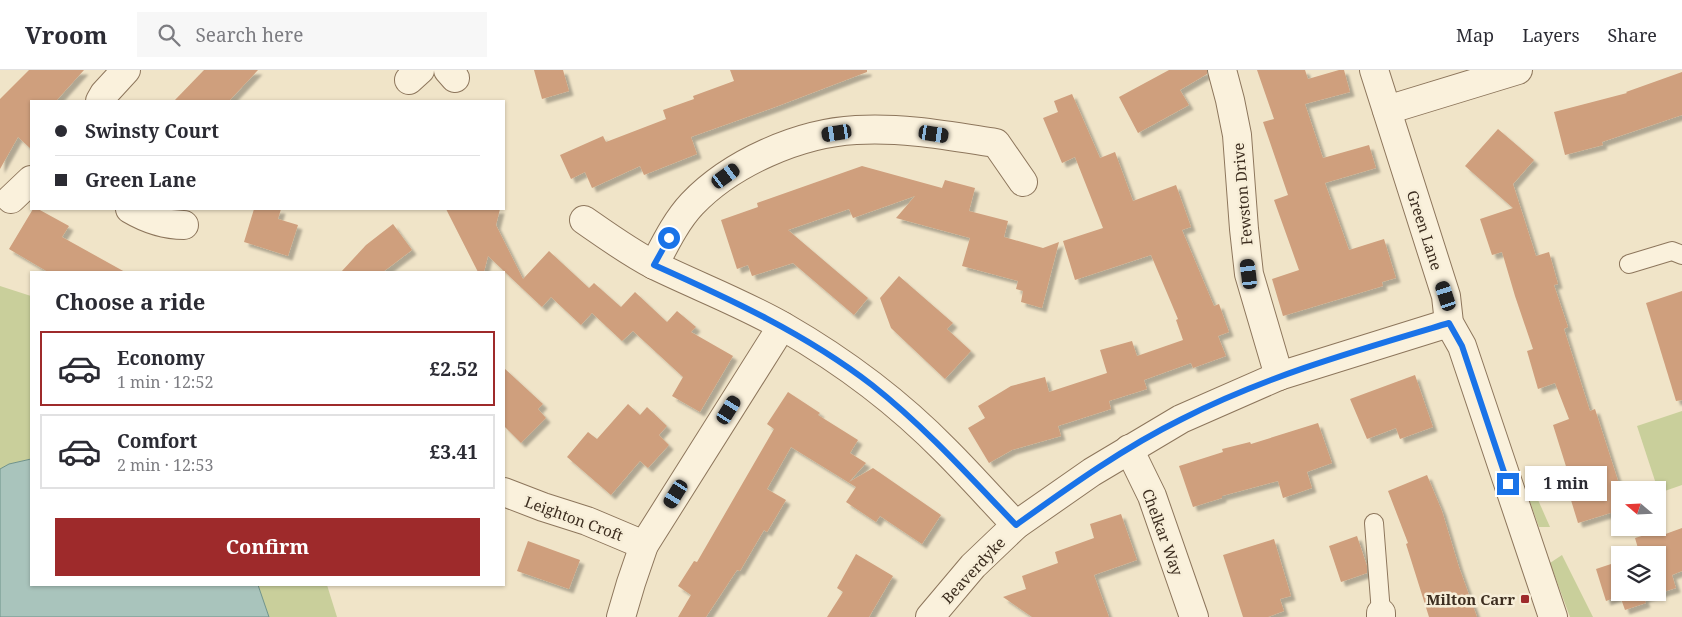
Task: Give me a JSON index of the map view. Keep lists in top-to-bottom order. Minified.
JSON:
{"streets":{"street":["Fewston Drive","Green Lane","Leighton Croft","Chelkar Way","Beaverdyke"]},"crossings":[["Fewston Drive","Beaverdyke"],["Green Lane","Beaverdyke"],["Chelkar Way","Beaverdyke"]],"places":{"transit":["Milton Carr"]},"north":"left","page":{"header":"Vroom","search":"Search here","nav":["Map","Layers","Share"],"banner":["Swinsty Court","Green Lane"],"heading":"Choose a ride","list":[{"name":"Economy","note":"1 min · 12:52","value":"£2.52"},{"name":"Comfort","note":"2 min · 12:53","value":"£3.41"}],"bubble":"1 min","buttons":"Confirm"}}
